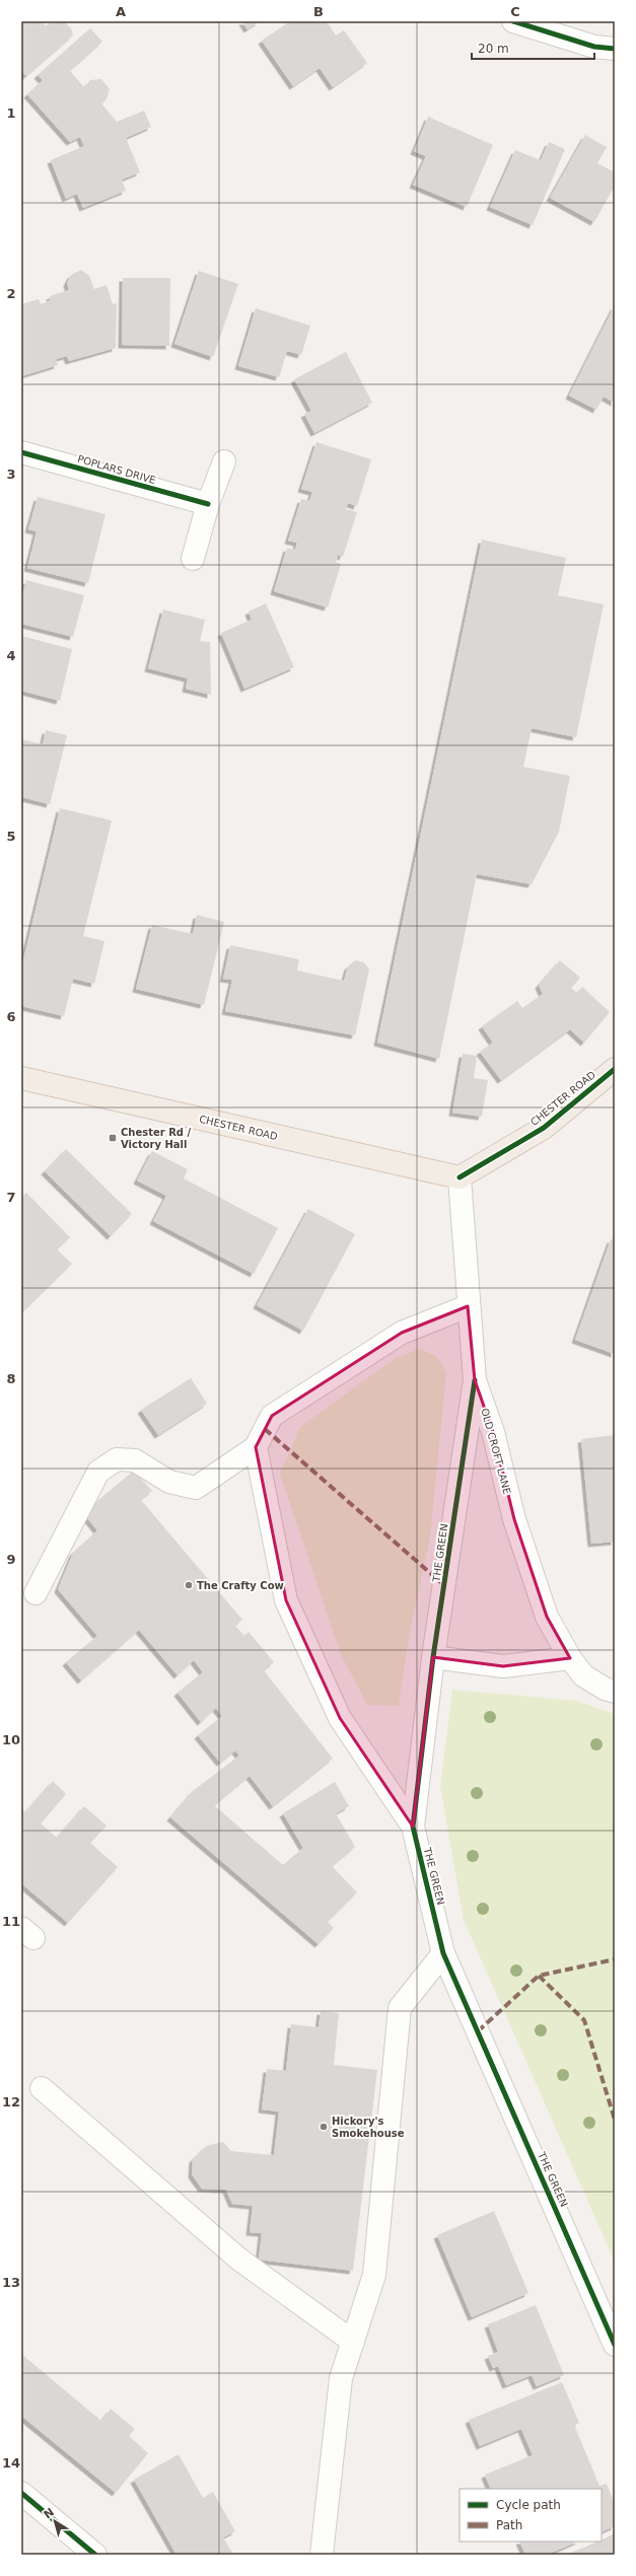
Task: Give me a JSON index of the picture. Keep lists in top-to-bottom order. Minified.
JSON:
{"streets":{"main road":["CHESTER ROAD"],"street":["POPLARS DRIVE","OLD CROFT LANE","THE GREEN"]},"crossings":[["CHESTER ROAD","OLD CROFT LANE"],["OLD CROFT LANE","THE GREEN"]],"places":{"transit":["Chester Rd / Victory Hall"],"other":["The Crafty Cow","Hickory's Smokehouse"]},"legend":["Cycle path","Path"],"scale_bar":"20 m","north":"top left","grid":{"columns":["A","B","C"],"rows":["1","2","3","4","5","6","7","8","9","10","11","12","13","14"]}}
